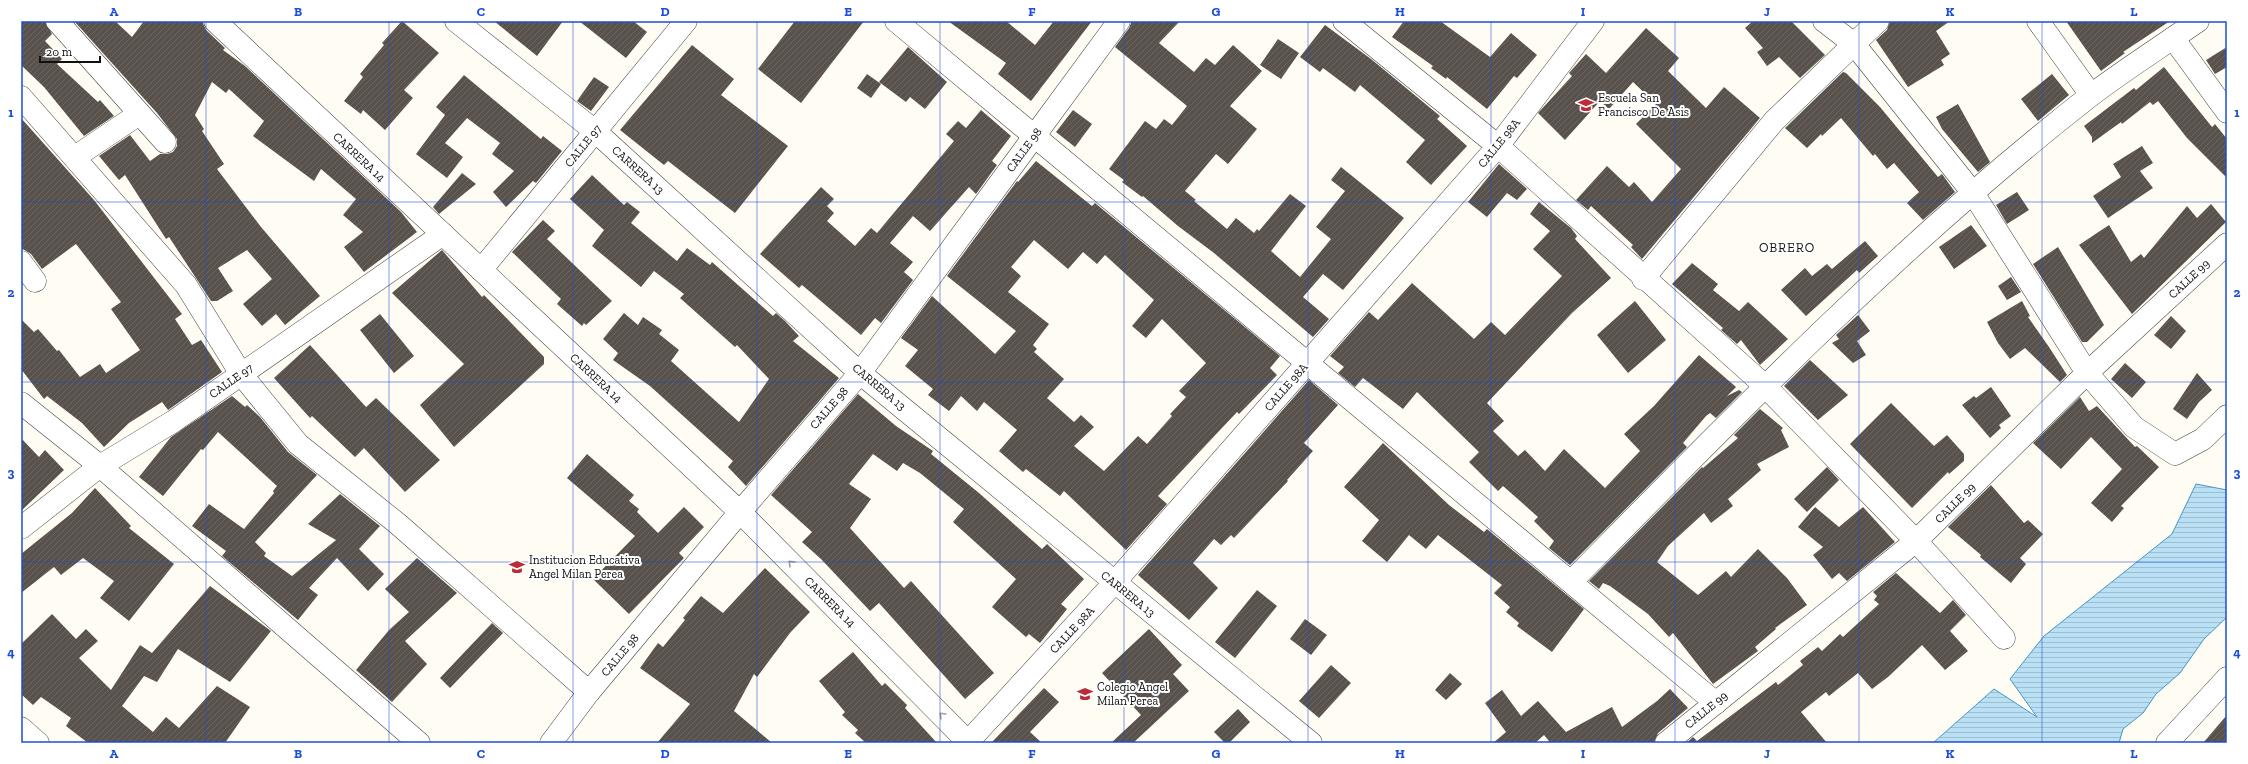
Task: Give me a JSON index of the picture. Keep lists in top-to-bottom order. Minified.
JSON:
{"streets":{"street":["CALLE 98A","CALLE 97","CALLE 98","CARRERA 14","CARRERA 13","CALLE 99"]},"crossings":[["CALLE 98A","CARRERA 14"],["CALLE 98A","CARRERA 13"],["CALLE 97","CARRERA 14"],["CALLE 97","CARRERA 13"],["CALLE 98","CARRERA 14"],["CALLE 98","CARRERA 13"]],"districts":["OBRERO"],"places":{"school or university":["Escuela San Francisco De Asis","Institucion Educativa Angel Milan Perea","Colegio Angel Milan Perea"]},"scale_bar":"20 m","grid":{"columns":["A","B","C","D","E","F","G","H","I","J","K","L"],"rows":["1","2","3","4"]}}
